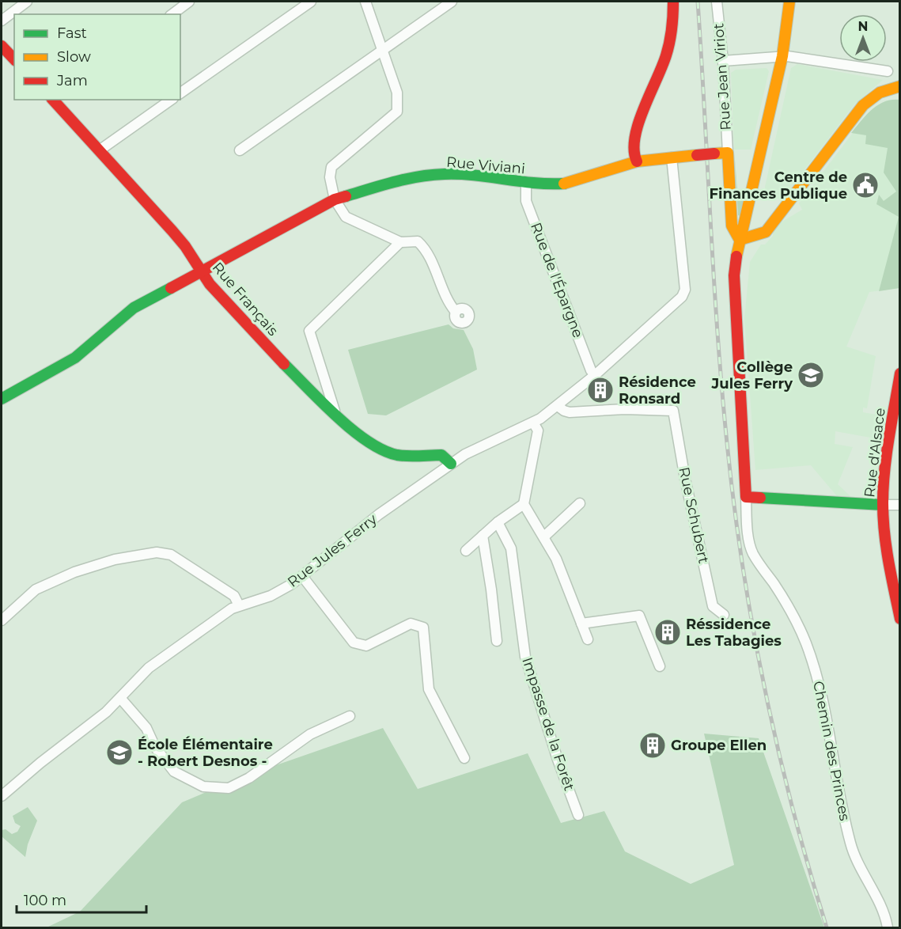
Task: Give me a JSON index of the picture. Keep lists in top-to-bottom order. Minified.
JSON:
{"streets":{"street":["Rue Jean Viriot","Rue Viviani","Rue de l'Épargne","Rue Français","Rue d'Alsace","Rue Schubert","Rue Jules Ferry","Impasse de la Forêt","Chemin des Princes"]},"crossings":[["Rue Jean Viriot","Rue Viviani"],["Rue Viviani","Rue de l'Épargne"],["Rue Viviani","Rue Français"],["Rue Viviani","Rue Jules Ferry"],["Rue de l'Épargne","Rue Jules Ferry"],["Rue Français","Rue Jules Ferry"]],"places":{"public building":["Centre de Finances Publique"],"school or university":["Collège Jules Ferry","École Élémentaire - Robert Desnos -"],"building":["Résidence Ronsard","Réssidence Les Tabagies","Groupe Ellen"]},"legend":["Fast","Slow","Jam"],"scale_bar":"100 m","north":"top"}
